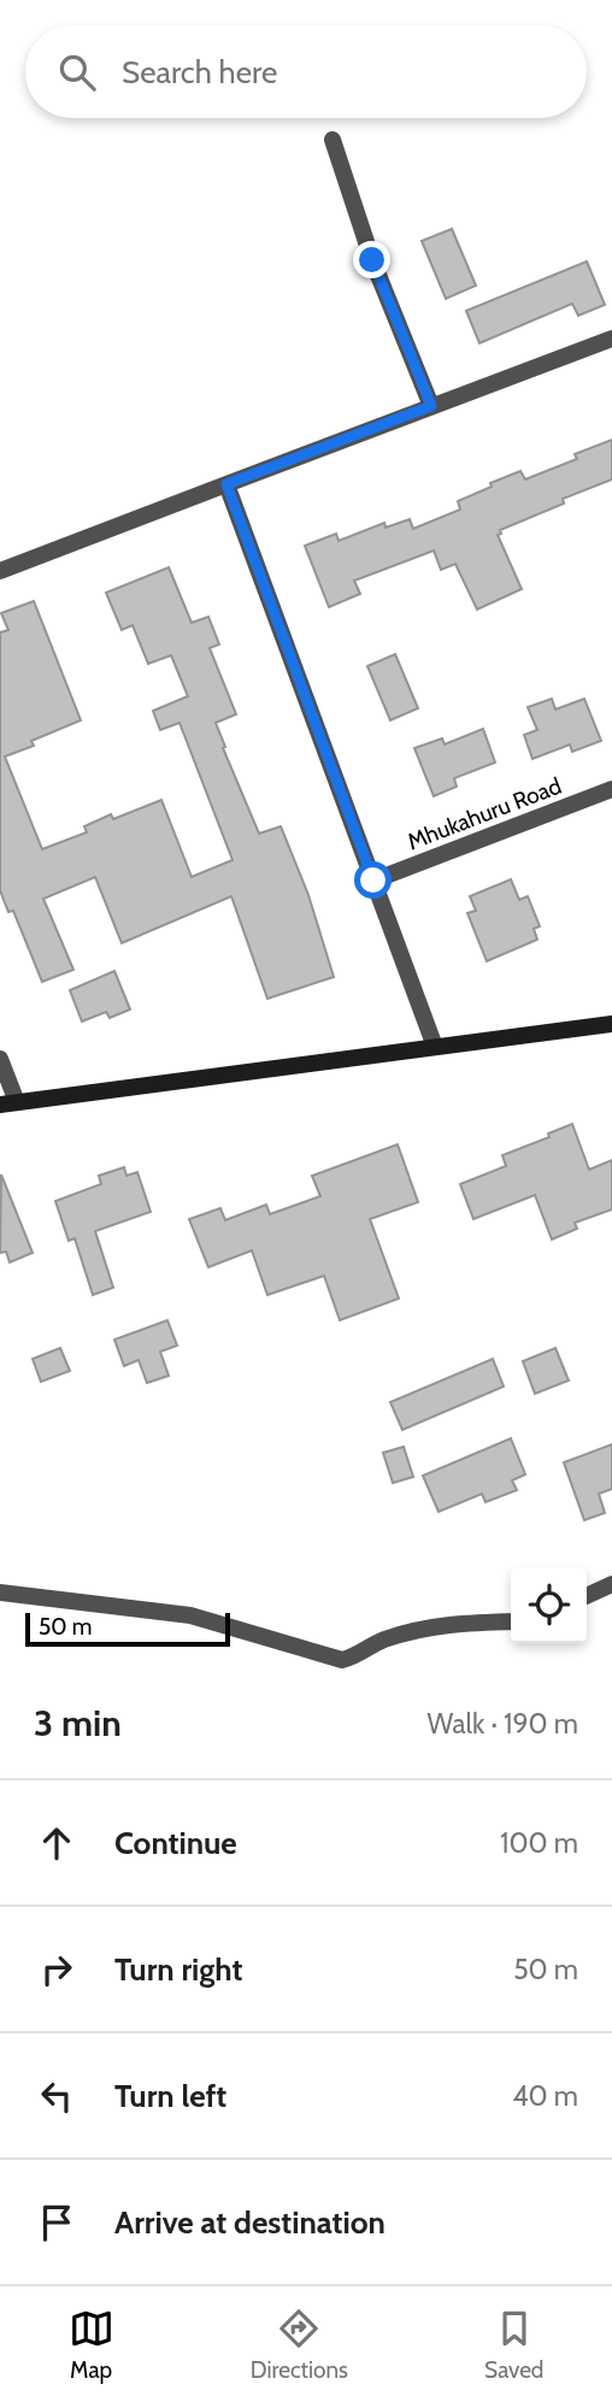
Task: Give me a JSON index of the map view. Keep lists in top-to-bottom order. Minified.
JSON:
{"streets":{"street":["Mhukahuru Road"]},"scale_bar":"50 m","page":{"search":"Search here","scale":"50 m","heading":["3 min","Walk · 190 m"],"list":[["Continue","100 m"],["Turn right","50 m"],["Turn left","40 m"],"Arrive at destination"],"nav":["Map","Directions","Saved"]}}
